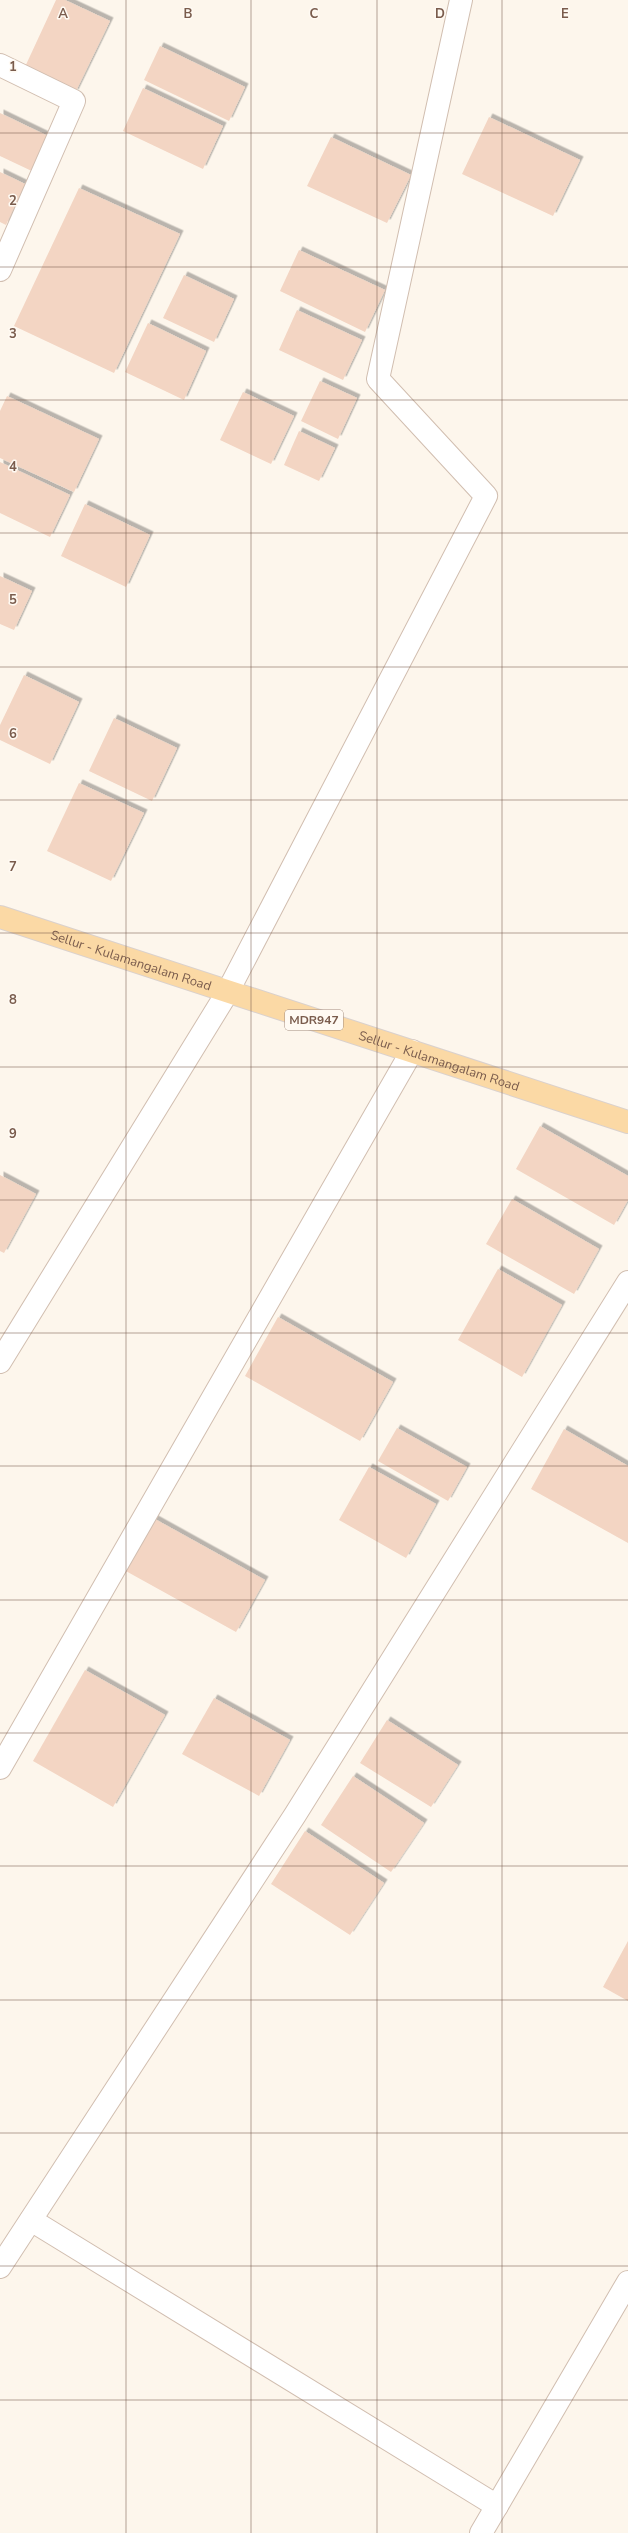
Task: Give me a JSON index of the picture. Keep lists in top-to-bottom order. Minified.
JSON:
{"streets":{"main road":["Sellur - Kulamangalam Road","MDR947"]},"grid":{"columns":["A","B","C","D","E"],"rows":["1","2","3","4","5","6","7","8","9"]}}
